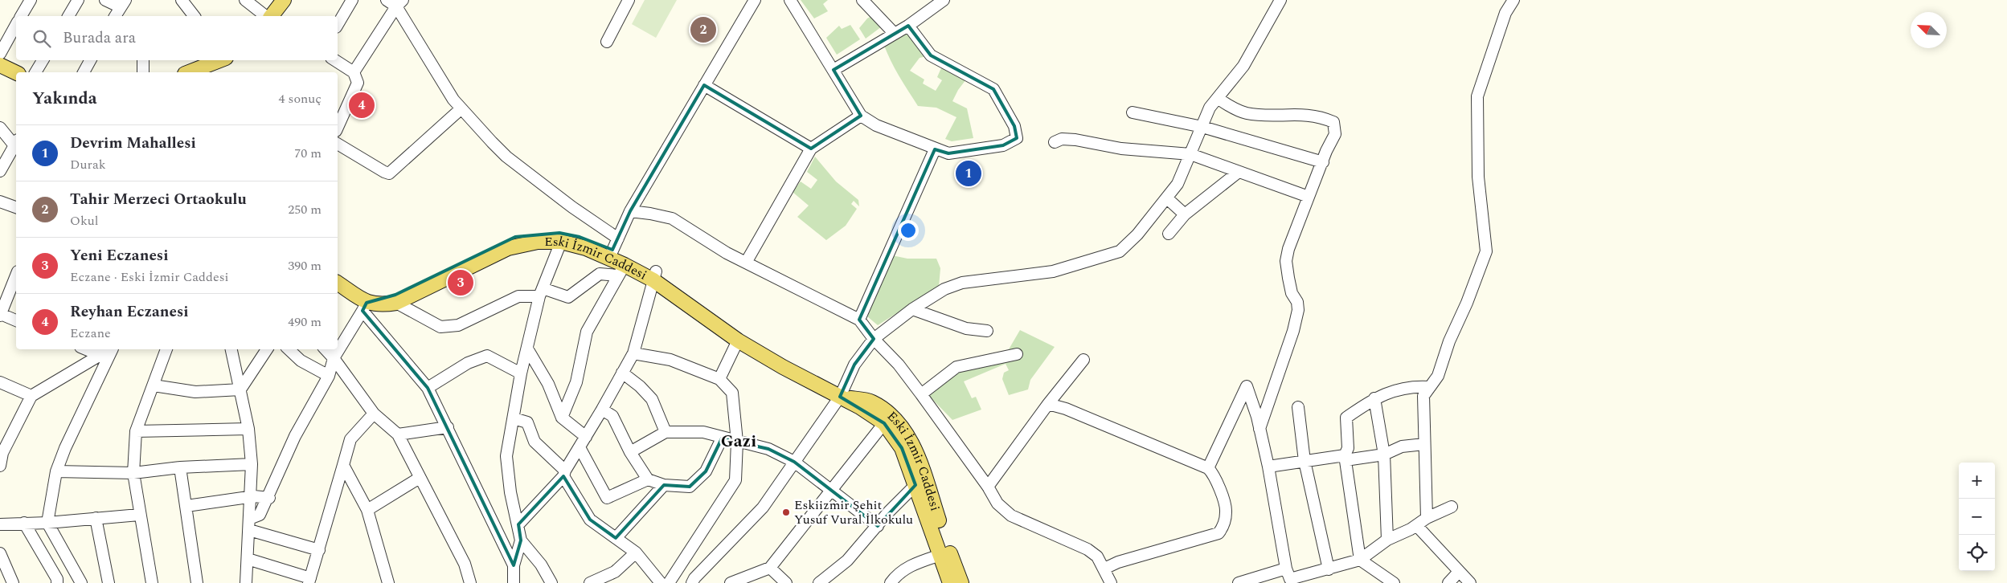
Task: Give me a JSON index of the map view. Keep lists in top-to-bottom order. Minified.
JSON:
{"streets":{"main road":["Eski İzmir Caddesi"]},"districts":["Gazi"],"places":["Eskiizmir Şehit Yusuf Vural İlkokulu"],"north":"top left","page":{"pins":["2","4","1","3"],"search":"Burada ara","heading":["Yakında","4 sonuç"],"list":[{"mark":"1","name":"Devrim Mahallesi","note":"Durak","value":"70 m"},{"mark":"2","name":"Tahir Merzeci Ortaokulu","note":"Okul","value":"250 m"},{"mark":"3","name":"Yeni Eczanesi","note":"Eczane · Eski İzmir Caddesi","value":"390 m"},{"mark":"4","name":"Reyhan Eczanesi","note":"Eczane","value":"490 m"}],"map_buttons":["+","−"]}}
